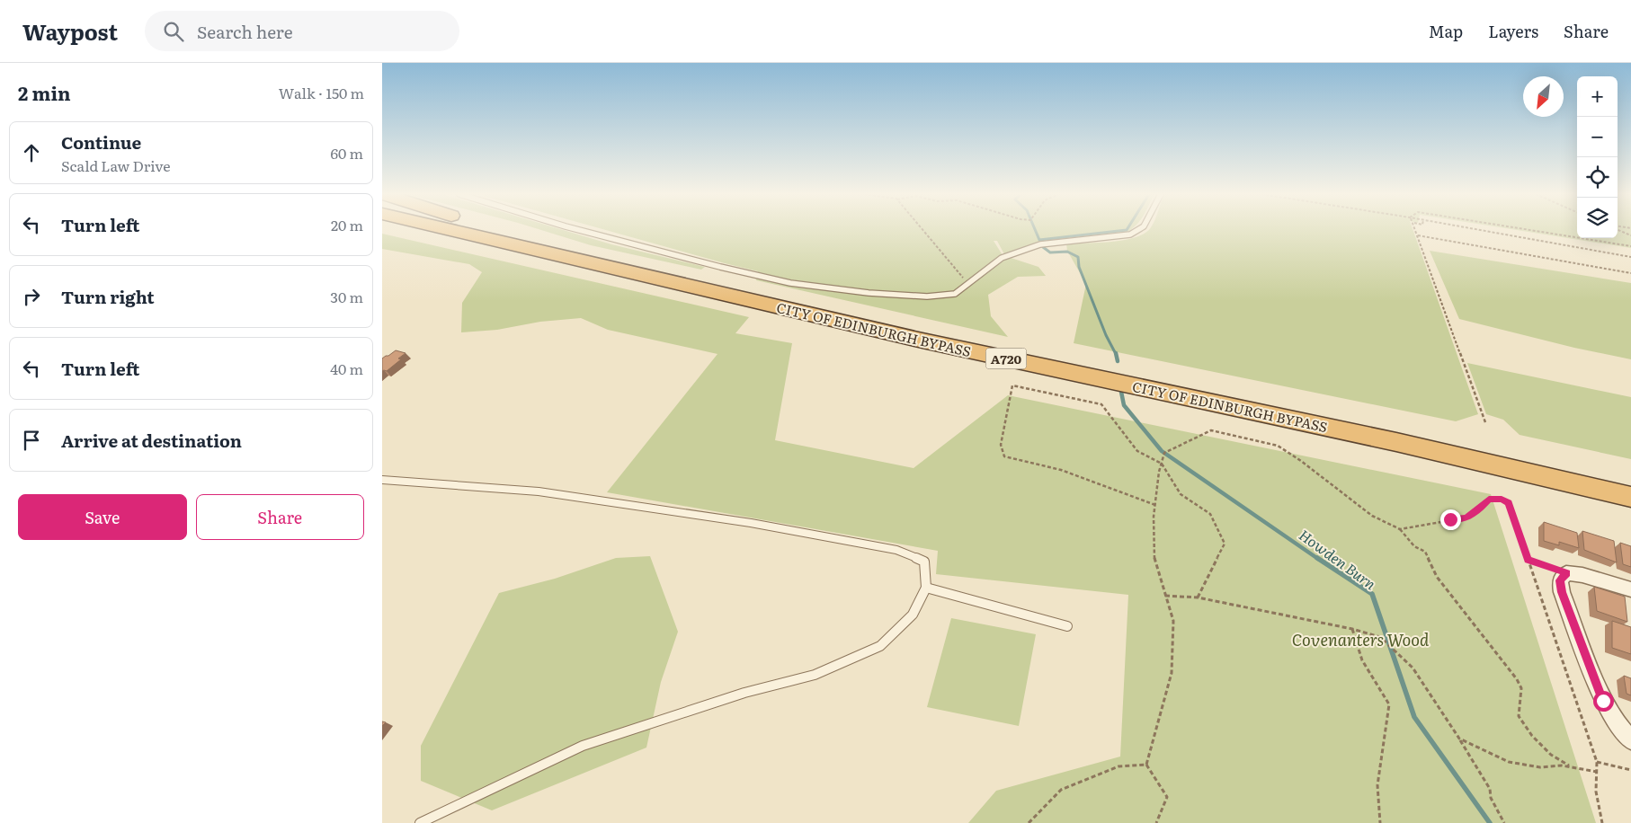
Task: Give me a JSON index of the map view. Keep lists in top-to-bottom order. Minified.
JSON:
{"streets":{"highway":["CITY OF EDINBURGH BYPASS","A720"]},"water":["Howden Burn"],"parks":["Covenanters Wood"],"north":"bottom left","page":{"header":"Waypost","search":"Search here","nav":["Map","Layers","Share"],"heading":["2 min","Walk · 150 m"],"map_buttons":["+","−"],"list":[["Continue","Scald Law Drive","60 m"],["Turn left","20 m"],["Turn right","30 m"],["Turn left","40 m"],"Arrive at destination"],"buttons":["Save","Share"]}}
